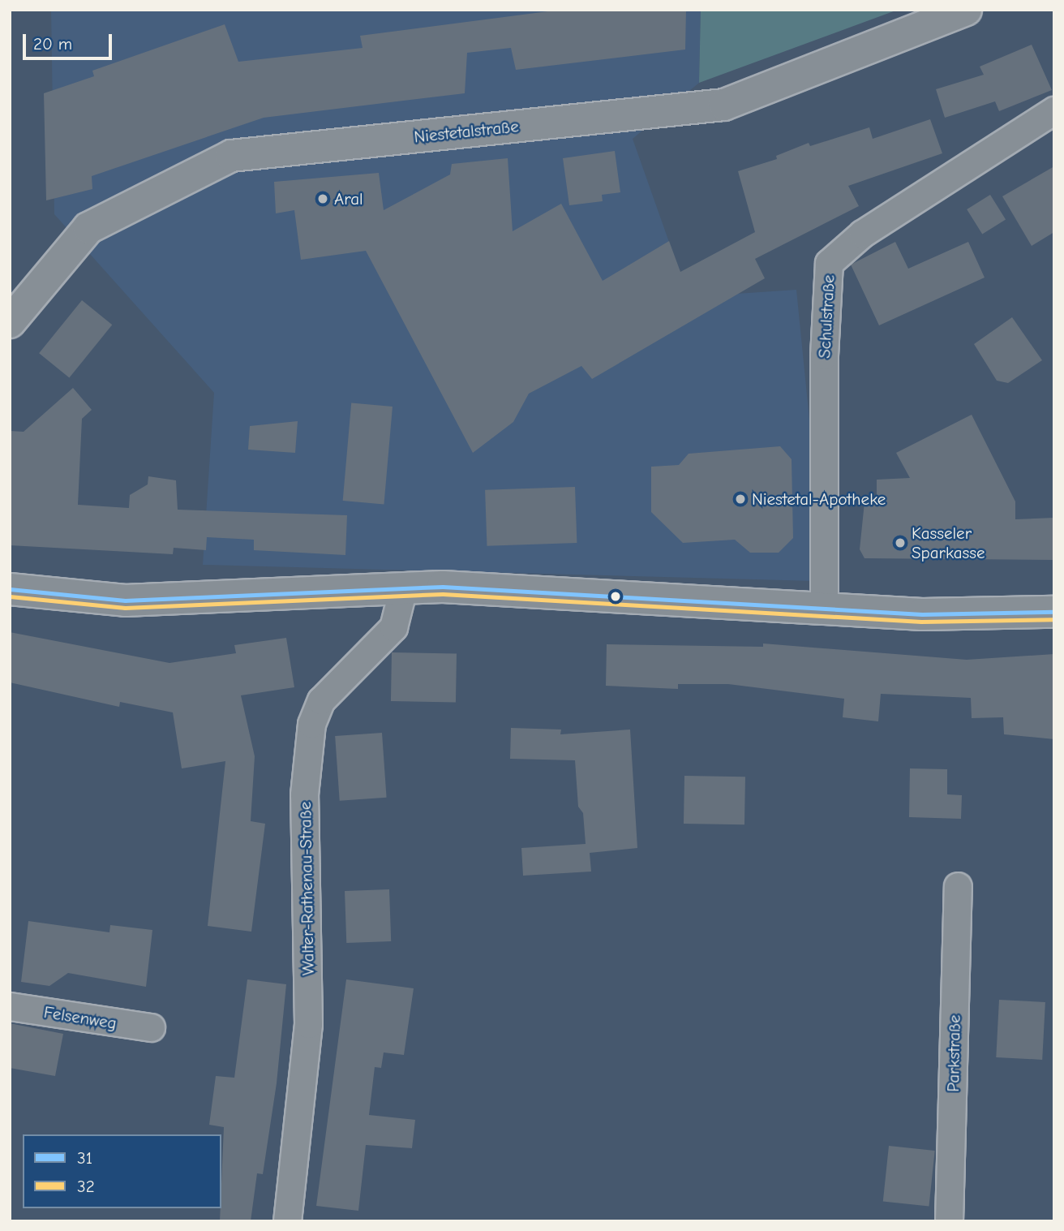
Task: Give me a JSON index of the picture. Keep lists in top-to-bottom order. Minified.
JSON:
{"streets":{"main road":["Niestetalstraße"],"street":["Schulstraße","Walter-Rathenau-Straße","Felsenweg","Parkstraße"]},"places":["Aral","Niestetal-Apotheke","Kasseler Sparkasse"],"lines":["transit line 31","transit line 32"],"legend":["31","32"],"scale_bar":"20 m"}
